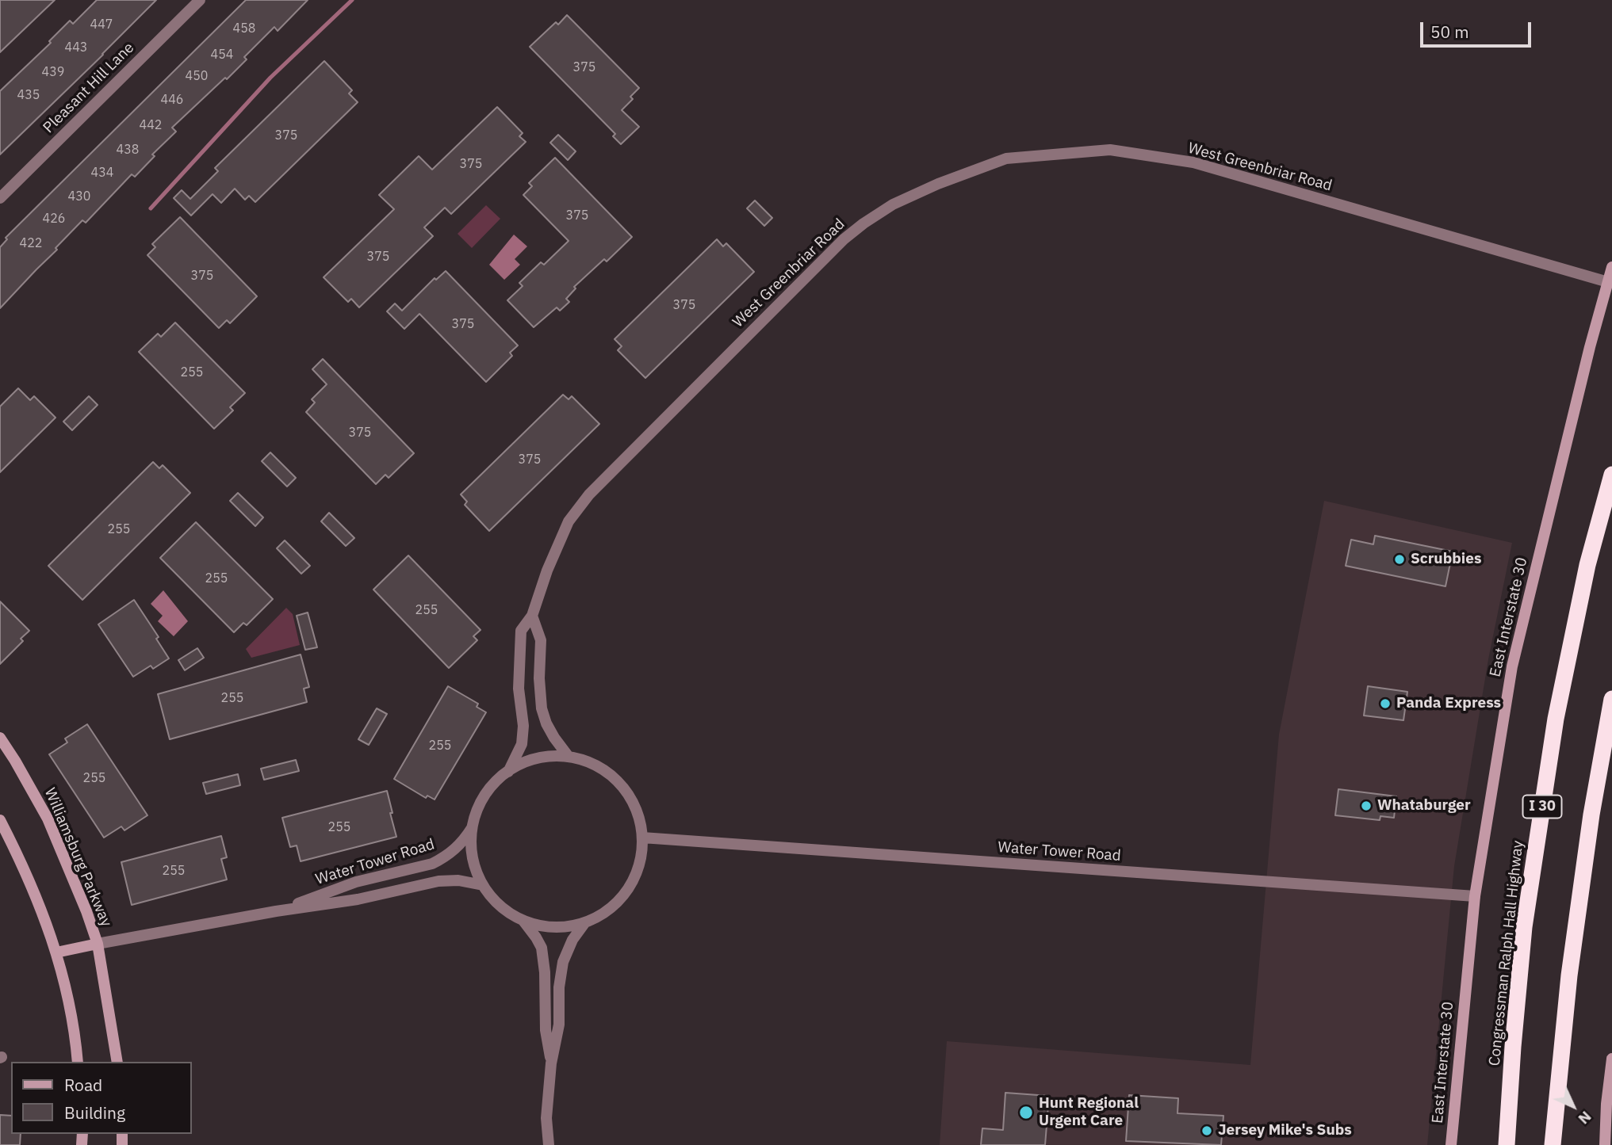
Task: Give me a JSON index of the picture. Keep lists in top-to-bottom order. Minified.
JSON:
{"streets":{"highway":["I 30","Congressman Ralph Hall Highway"],"main road":["East Interstate 30","Williamsburg Parkway"],"street":["Pleasant Hill Lane","West Greenbriar Road","Water Tower Road"]},"crossings":[["West Greenbriar Road","East Interstate 30"],["West Greenbriar Road","Water Tower Road"],["East Interstate 30","Water Tower Road"],["Water Tower Road","Williamsburg Parkway"]],"places":["Scrubbies","Panda Express","Whataburger","Hunt Regional Urgent Care","Jersey Mike's Subs"],"house_numbers":["447","458","443","454","375","439","450","435","446","442","375","438","375","434","430","375","426","422","375","375","375","375","255","375","375","255","255","255","255","255","255","255","255"],"legend":["Road","Building"],"scale_bar":"50 m","north":"bottom right"}
